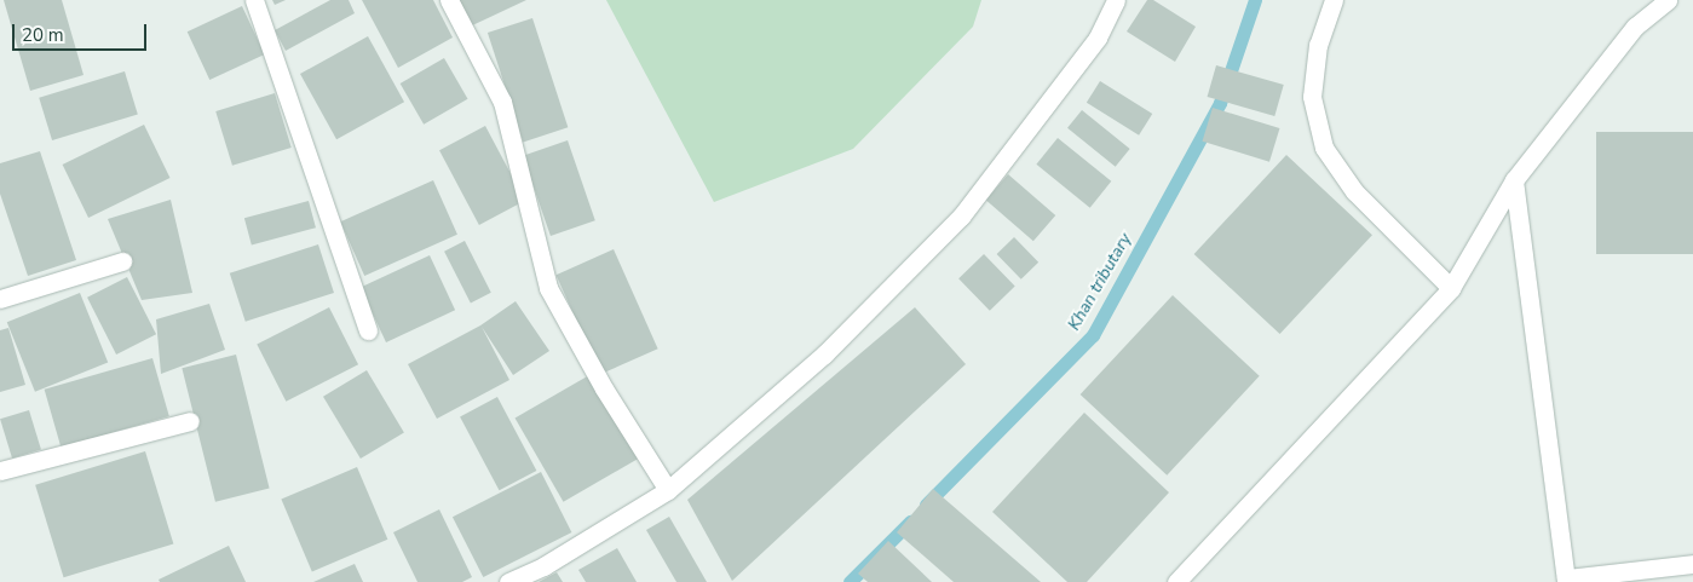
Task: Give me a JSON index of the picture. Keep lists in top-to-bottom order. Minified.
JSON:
{"water":["Khan tributary"],"scale_bar":"20 m"}
